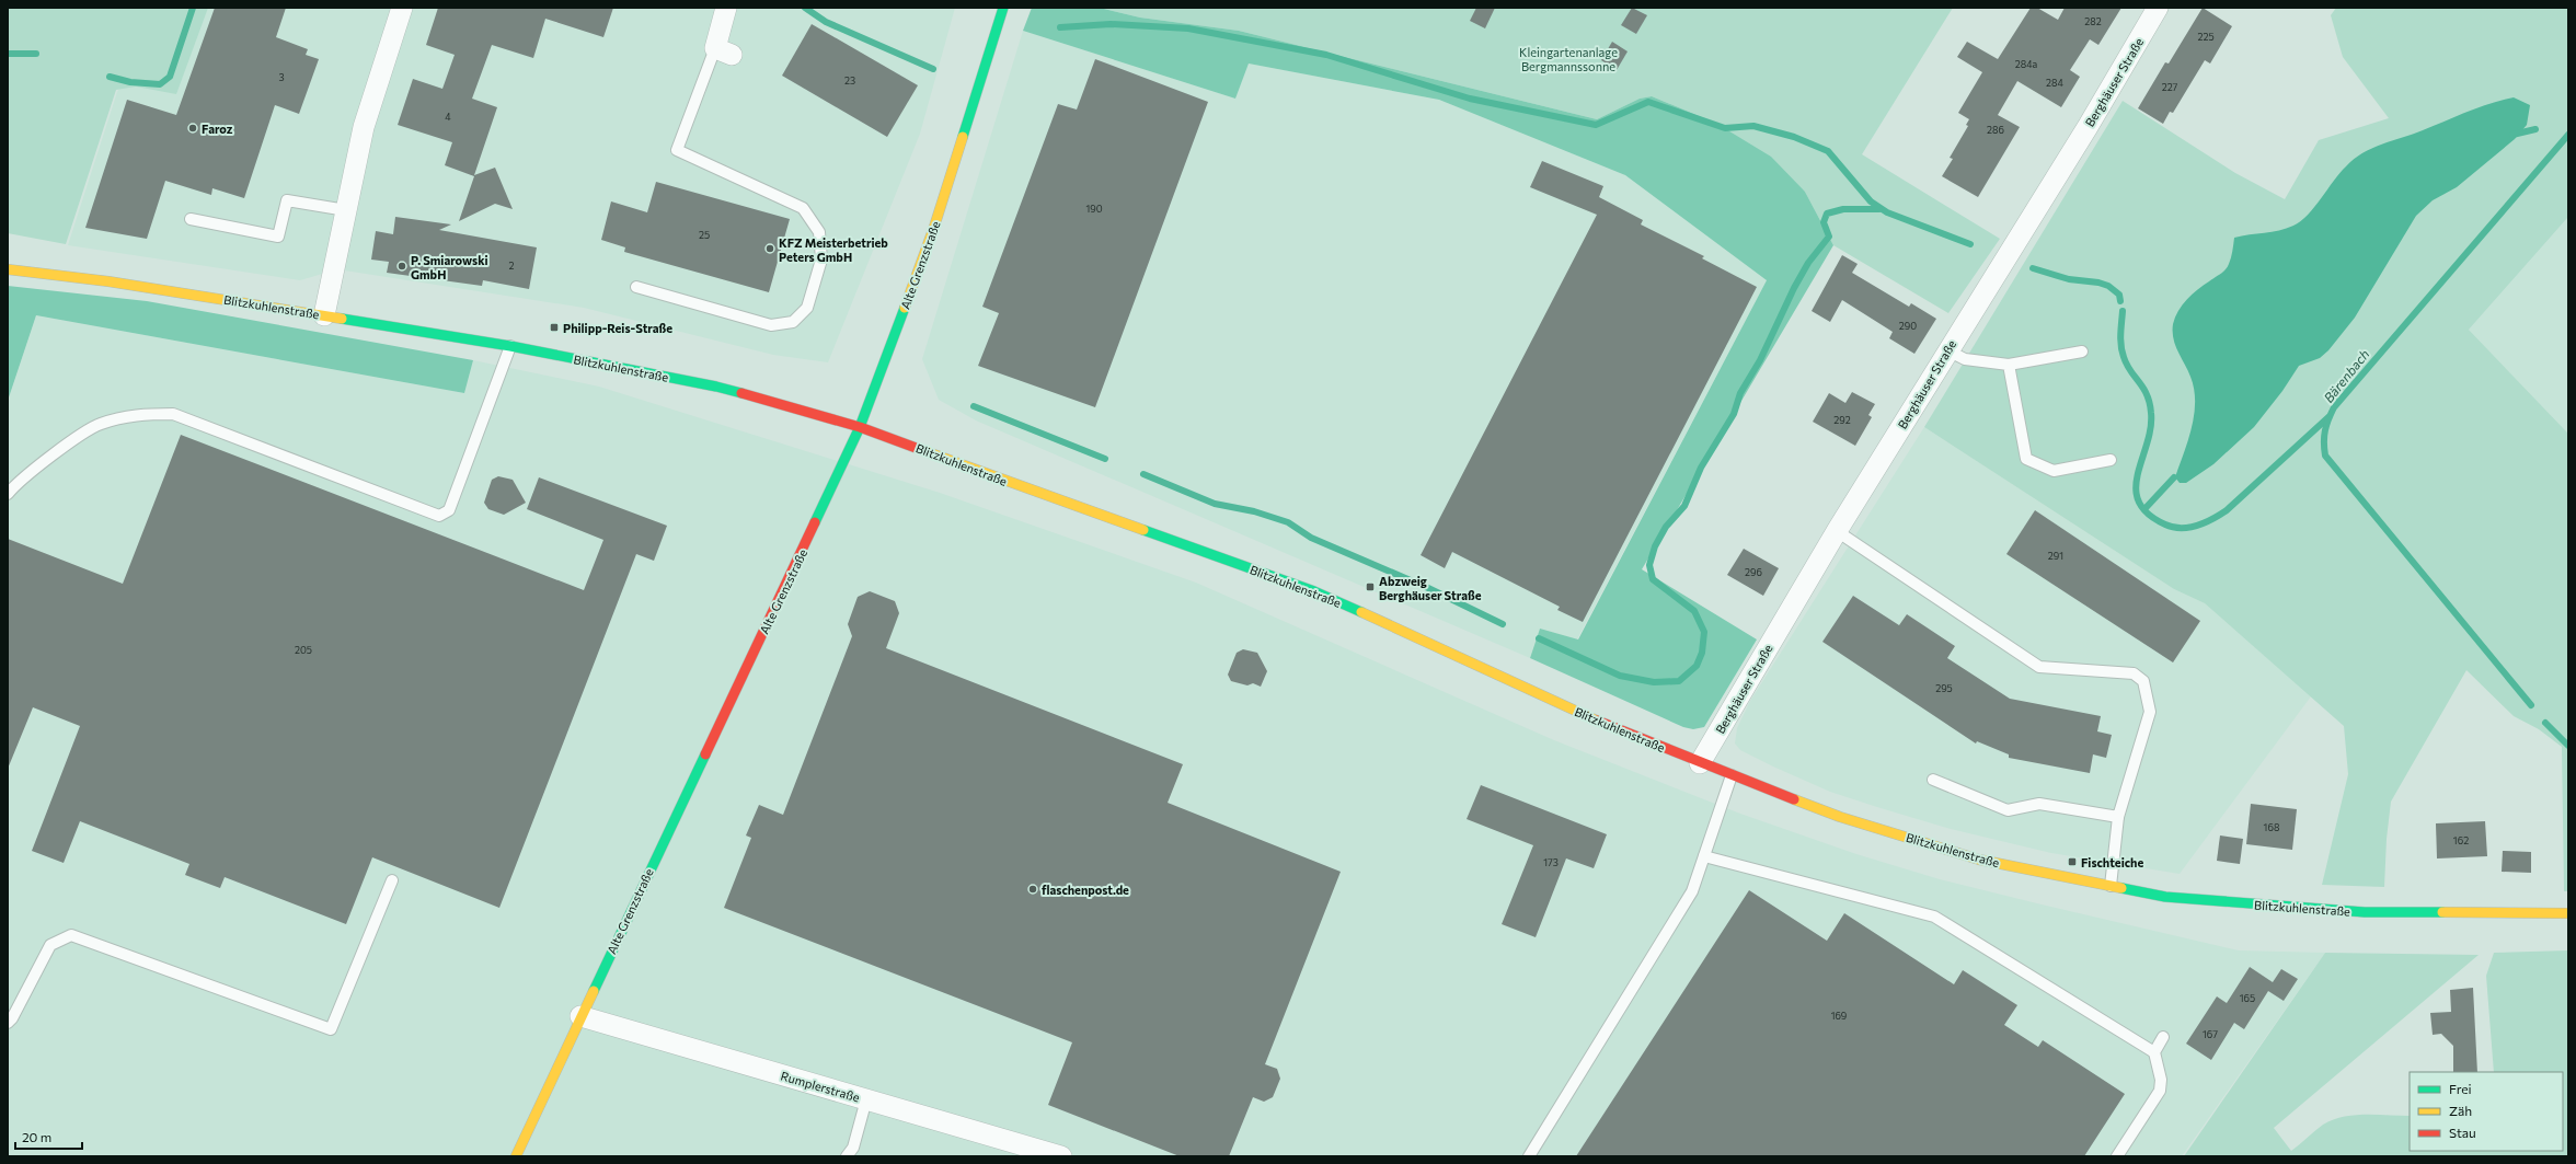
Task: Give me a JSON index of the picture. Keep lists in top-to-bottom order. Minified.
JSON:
{"streets":{"main road":["Alte Grenzstraße","Blitzkuhlenstraße"],"street":["Berghäuser Straße","Rumplerstraße"]},"crossings":[["Berghäuser Straße","Blitzkuhlenstraße"],["Alte Grenzstraße","Blitzkuhlenstraße"],["Alte Grenzstraße","Rumplerstraße"]],"water":["Bärenbach"],"parks":["Kleingartenanlage Bergmannssonne"],"places":{"other":["Faroz","KFZ Meisterbetrieb Peters GmbH","P. Smiarowski GmbH","flaschenpost.de"],"transit":["Philipp-Reis-Straße","Abzweig Berghäuser Straße","Fischteiche"]},"house_numbers":["282","225","284a","3","23","284","227","4","286","190","25","2","290","292","291","296","205","295","168","162","173","165","169","167"],"legend":["Frei","Zäh","Stau"],"scale_bar":"20 m"}
